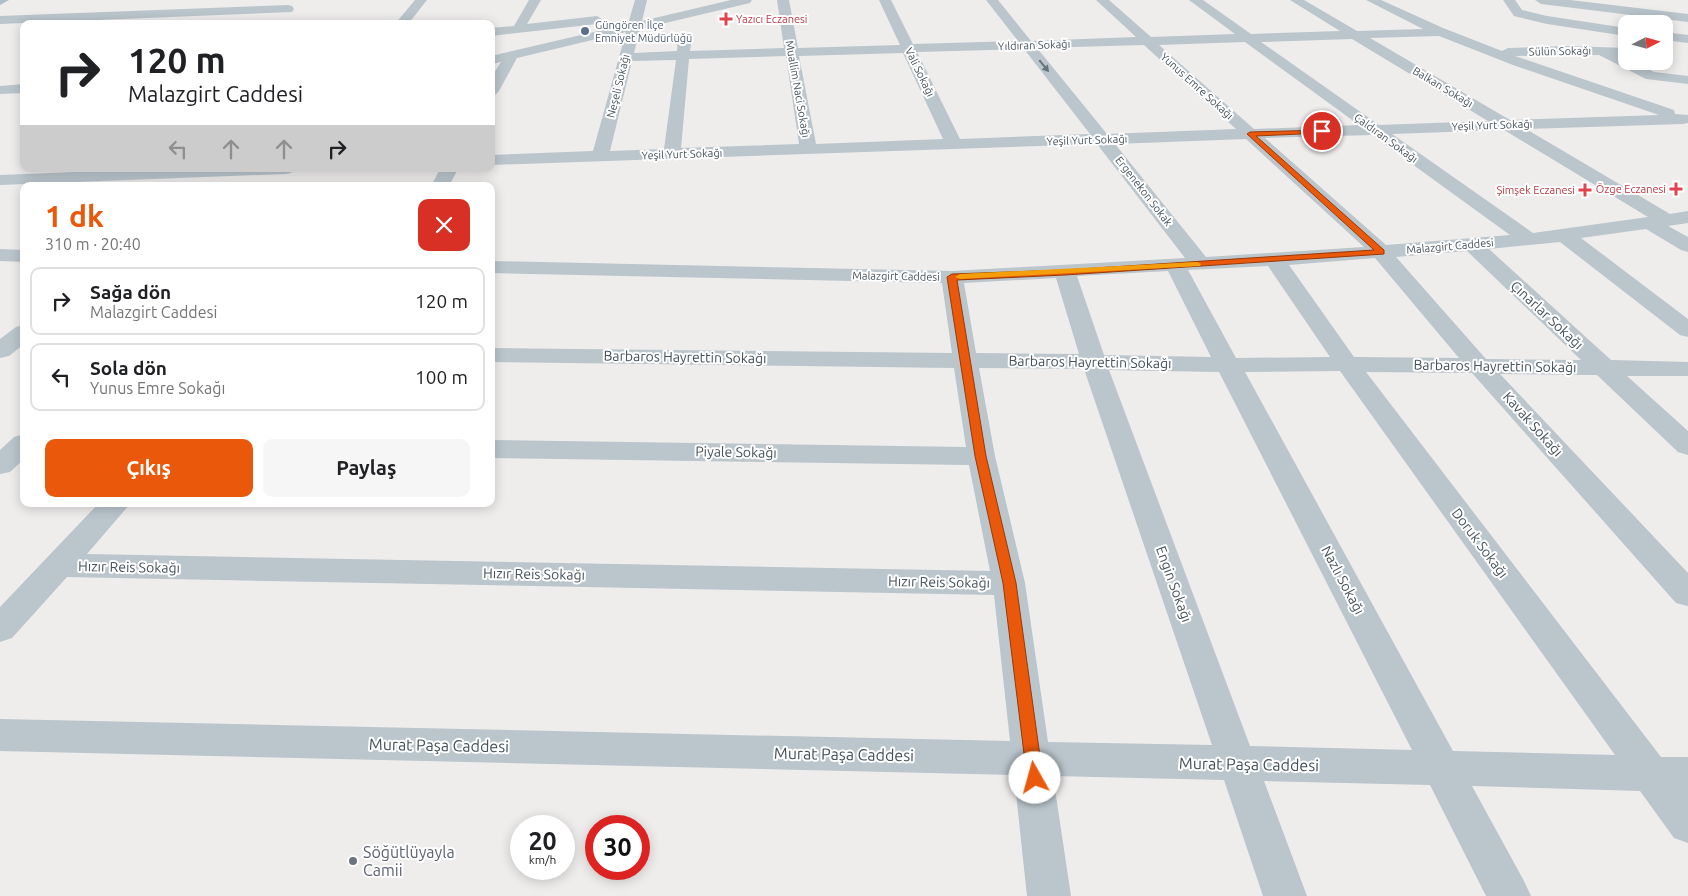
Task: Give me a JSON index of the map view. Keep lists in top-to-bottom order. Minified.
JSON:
{"streets":{"street":["Yıldıran Sokağı","Sülün Sokağı","Vali Sokağı","Neşeli Sokağı","Yunus Emre Sokağı","Balkan Sokağı","Muallim Naci Sokağı","Yeşil Yurt Sokağı","Çaldıran Sokağı","Ergenekon Sokak","Malazgirt Caddesi","Çınarlar Sokağı","Barbaros Hayrettin Sokağı","Kavak Sokağı","Piyale Sokağı","Doruk Sokağı","Hızır Reis Sokağı","Nazlı Sokağı","Engin Sokağı","Murat Paşa Caddesi"]},"crossings":[["Yıldıran Sokağı","Vali Sokağı"],["Yıldıran Sokağı","Neşeli Sokağı"],["Yıldıran Sokağı","Yunus Emre Sokağı"],["Yıldıran Sokağı","Balkan Sokağı"],["Yıldıran Sokağı","Muallim Naci Sokağı"],["Yıldıran Sokağı","Çaldıran Sokağı"],["Yıldıran Sokağı","Ergenekon Sokak"],["Vali Sokağı","Yeşil Yurt Sokağı"],["Neşeli Sokağı","Yeşil Yurt Sokağı"],["Yunus Emre Sokağı","Yeşil Yurt Sokağı"],["Yunus Emre Sokağı","Malazgirt Caddesi"],["Yunus Emre Sokağı","Kavak Sokağı"],["Balkan Sokağı","Yeşil Yurt Sokağı"],["Balkan Sokağı","Malazgirt Caddesi"],["Muallim Naci Sokağı","Yeşil Yurt Sokağı"],["Yeşil Yurt Sokağı","Çaldıran Sokağı"],["Yeşil Yurt Sokağı","Ergenekon Sokak"],["Çaldıran Sokağı","Malazgirt Caddesi"],["Ergenekon Sokak","Malazgirt Caddesi"],["Ergenekon Sokak","Nazlı Sokağı"],["Malazgirt Caddesi","Çınarlar Sokağı"],["Malazgirt Caddesi","Kavak Sokağı"],["Malazgirt Caddesi","Doruk Sokağı"],["Malazgirt Caddesi","Nazlı Sokağı"],["Malazgirt Caddesi","Engin Sokağı"],["Çınarlar Sokağı","Barbaros Hayrettin Sokağı"],["Barbaros Hayrettin Sokağı","Kavak Sokağı"],["Barbaros Hayrettin Sokağı","Doruk Sokağı"],["Barbaros Hayrettin Sokağı","Nazlı Sokağı"],["Barbaros Hayrettin Sokağı","Engin Sokağı"],["Doruk Sokağı","Murat Paşa Caddesi"],["Nazlı Sokağı","Murat Paşa Caddesi"],["Engin Sokağı","Murat Paşa Caddesi"]],"one_way":["Ergenekon Sokak"],"places":{"health":["Yazıcı Eczanesi","Özge Eczanesi","Şimşek Eczanesi"],"other":["Güngören İlçe Emniyet Müdürlüğü","Söğütlüyayla Camii"]},"north":"right","page":{"turn":["120 m","Malazgirt Caddesi"],"heading":["1 dk","310 m · 20:40"],"list":[{"name":"Sağa dön","note":"Malazgirt Caddesi","value":"120 m"},{"name":"Sola dön","note":"Yunus Emre Sokağı","value":"100 m"}],"buttons":["Çıkış","Paylaş"],"speed":"20 km/h","limit":"30"}}
